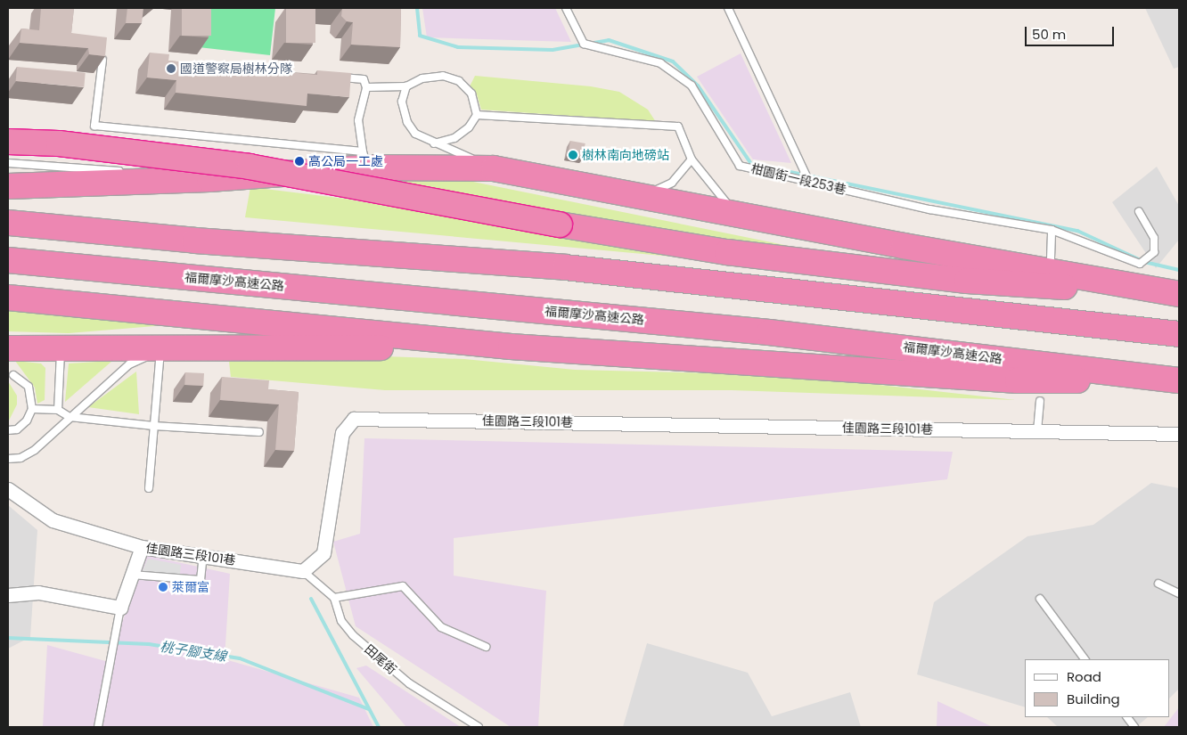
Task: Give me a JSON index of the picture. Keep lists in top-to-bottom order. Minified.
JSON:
{"streets":{"highway":["福爾摩沙高速公路"],"street":["佳園路三段101巷"],"lane":["柑園街一段253巷","田尾街"]},"crossings":[["佳園路三段101巷","田尾街"]],"water":["桃子腳支線"],"places":["國道警察局樹林分隊","樹林南向地磅站","高公局一工處","萊爾富"],"legend":["Road","Building"],"scale_bar":"50 m"}
